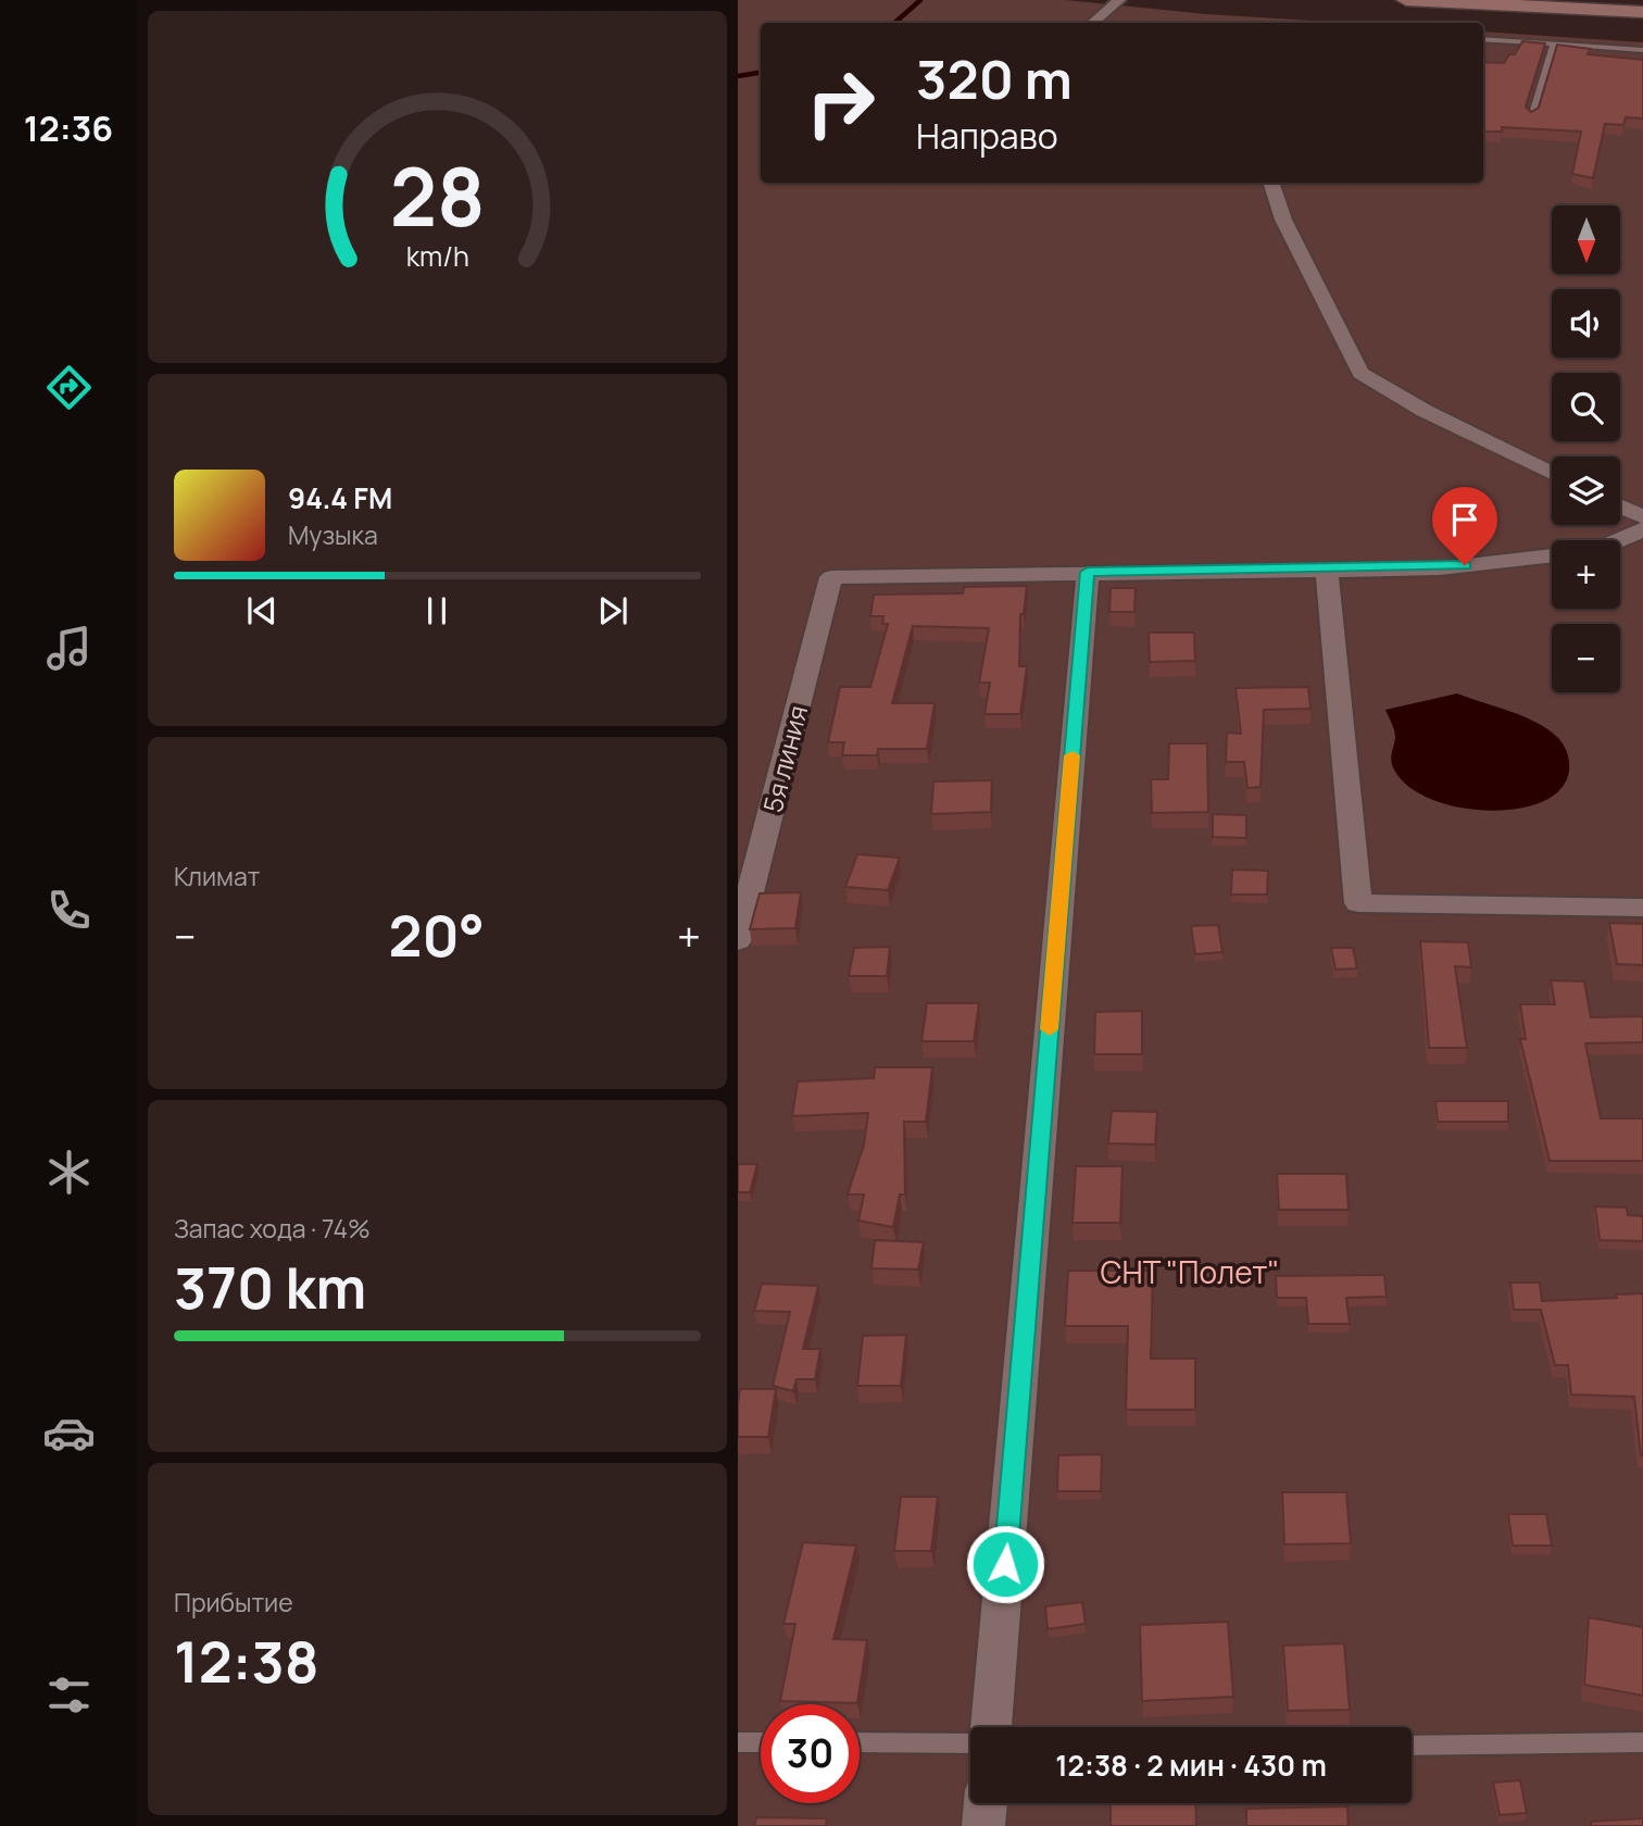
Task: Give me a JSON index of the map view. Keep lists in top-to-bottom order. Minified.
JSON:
{"streets":{"street":["5я линия"]},"parks":["СНТ \"Полет\""],"north":"bottom","page":{"tabs":"12:36","turn":["320 m","Направо"],"map_buttons":["+","−"],"song":["94.4 FM","Музыка"],"tile":["Климат",["Запас хода · 74%","370 km"],["Прибытие","12:38"]],"heat":["−","20°","+"],"limit":"30","trip":"12:38 · 2 мин · 430 m","gauge":["28","km/h"]}}
